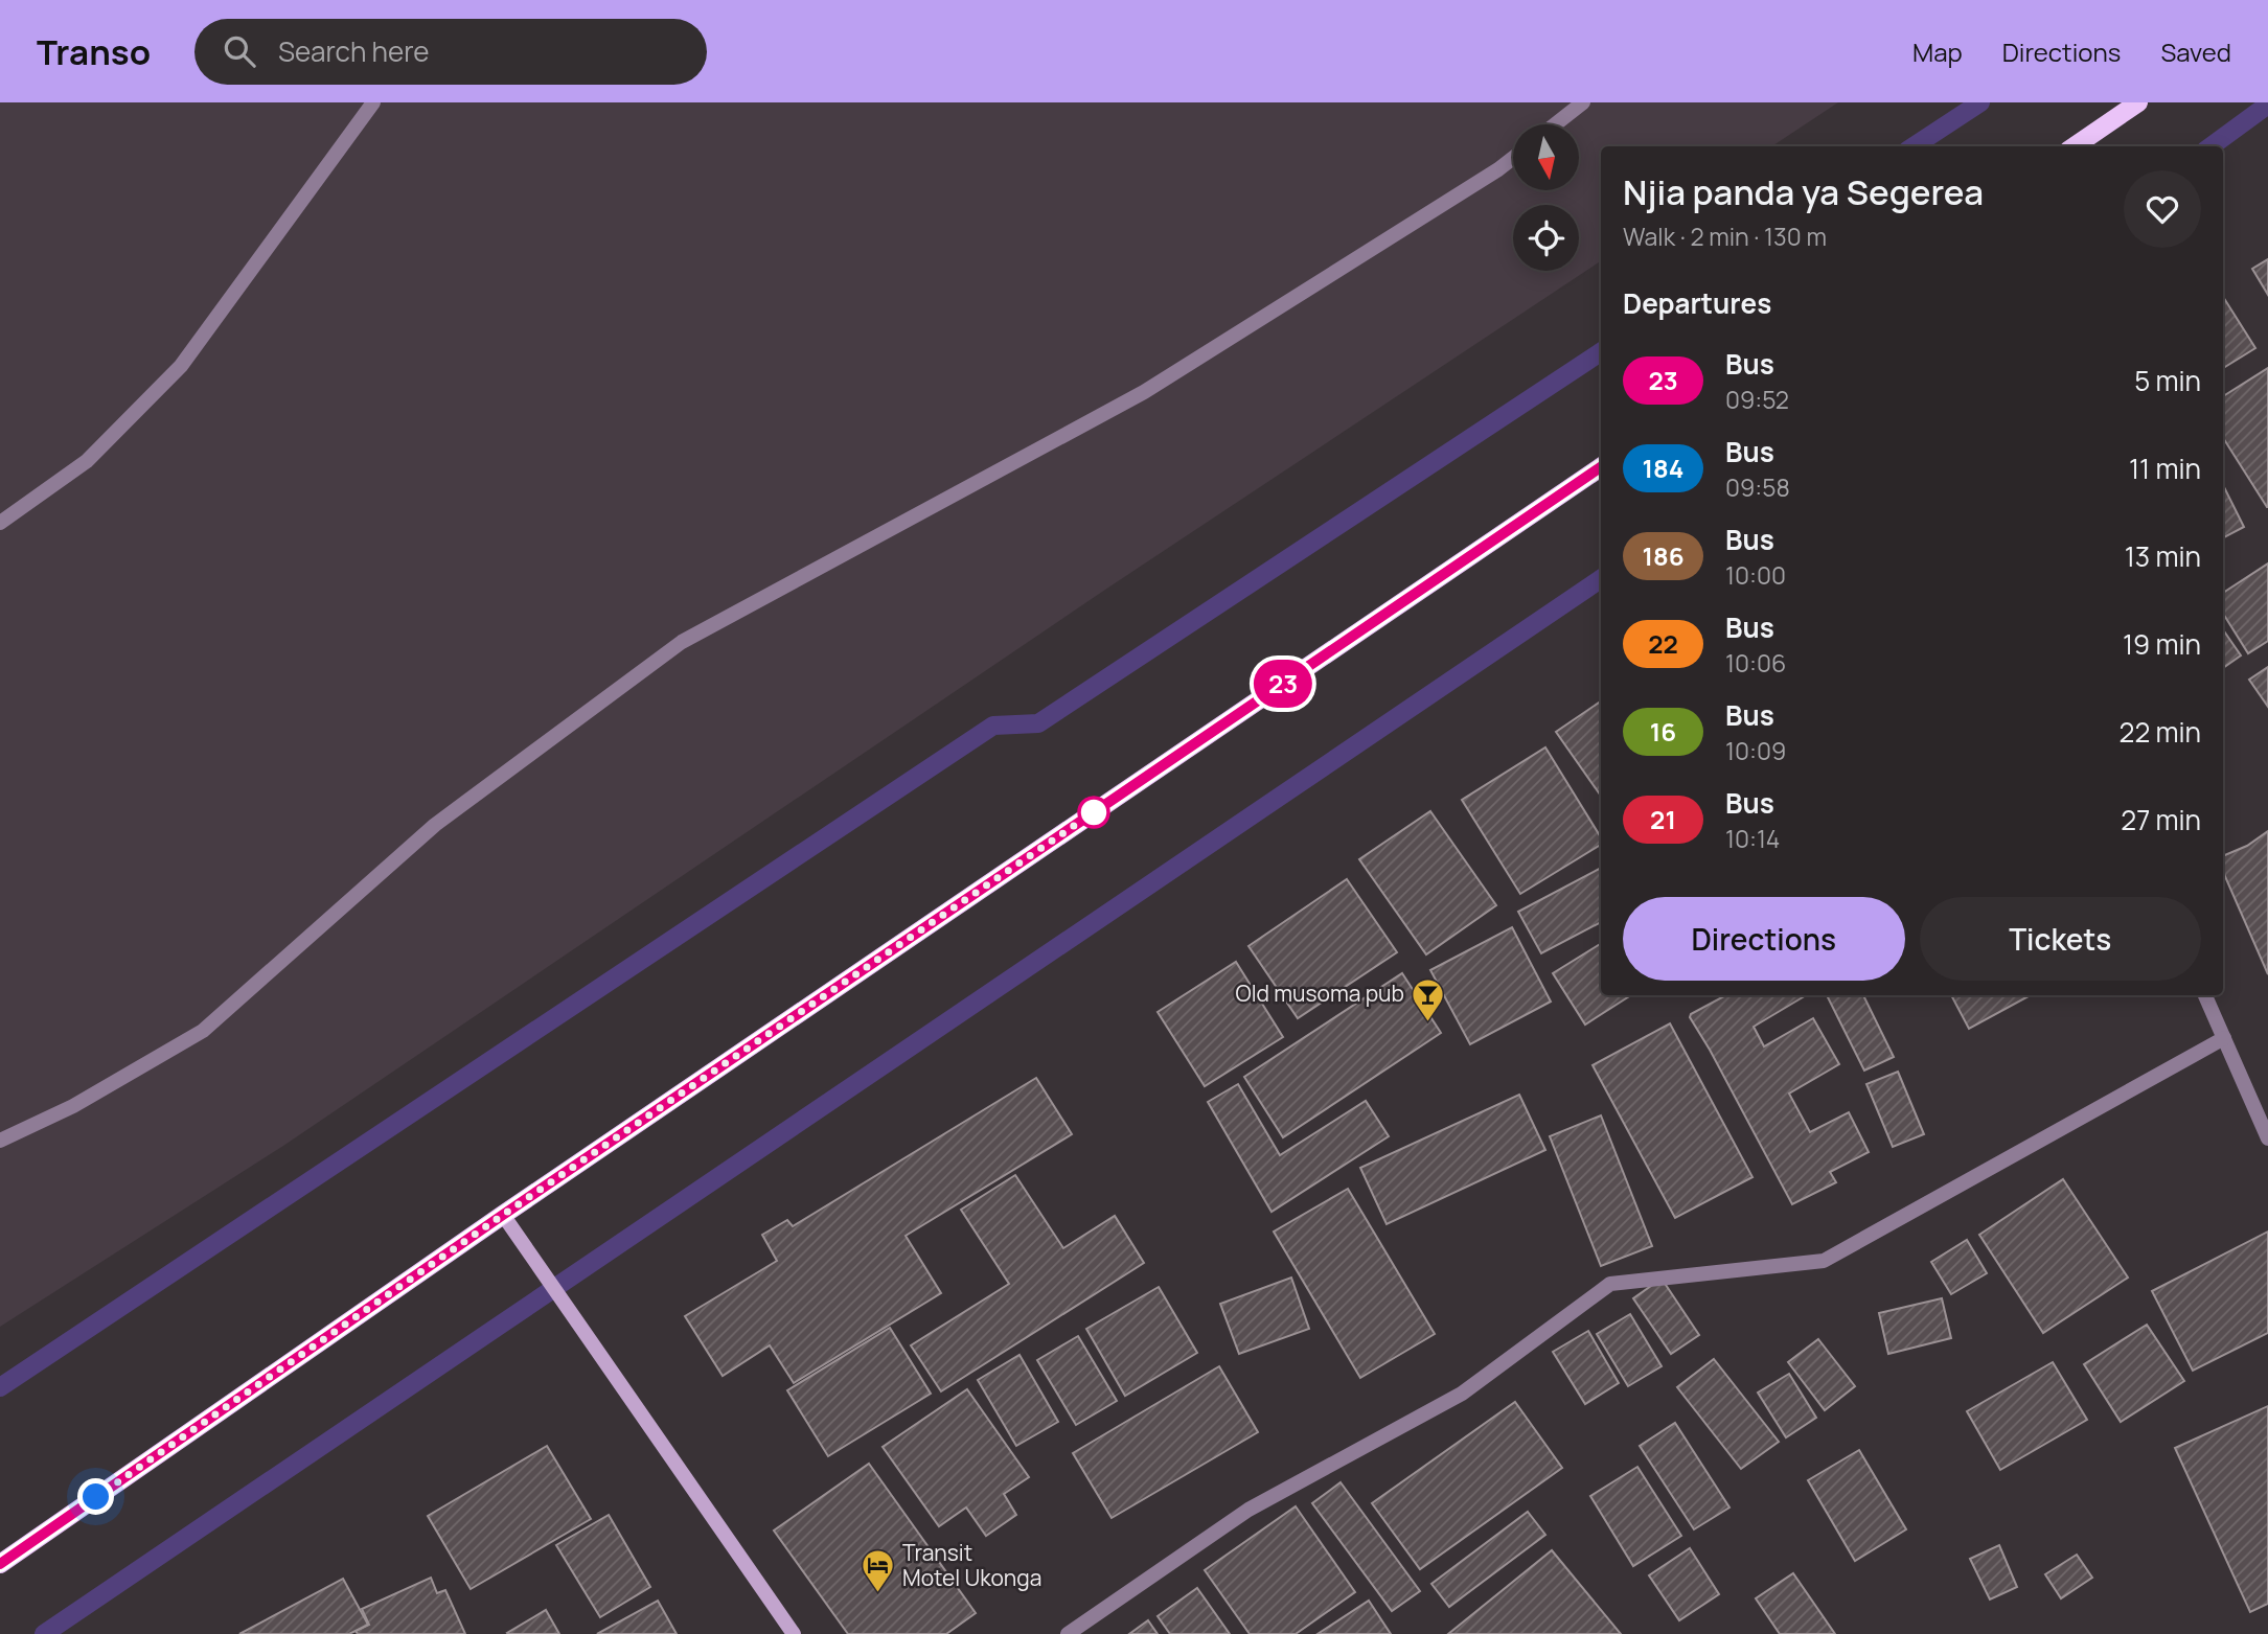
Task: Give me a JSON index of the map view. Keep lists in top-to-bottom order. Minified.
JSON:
{"places":{"bar":["Old musoma pub"],"hotel":["Transit Motel Ukonga"]},"lines":["bus line 23"],"north":"bottom","page":{"header":"Transo","search":"Search here","nav":["Map","Directions","Saved"],"on_map":"23","heading":[["Njia panda ya Segerea","Walk · 2 min · 130 m"],"Departures"],"list":[{"mark":"23","name":"Bus","note":"09:52","value":"5 min"},{"mark":"184","name":"Bus","note":"09:58","value":"11 min"},{"mark":"186","name":"Bus","note":"10:00","value":"13 min"},{"mark":"22","name":"Bus","note":"10:06","value":"19 min"},{"mark":"16","name":"Bus","note":"10:09","value":"22 min"},{"mark":"21","name":"Bus","note":"10:14","value":"27 min"}],"buttons":["Directions","Tickets"]}}
